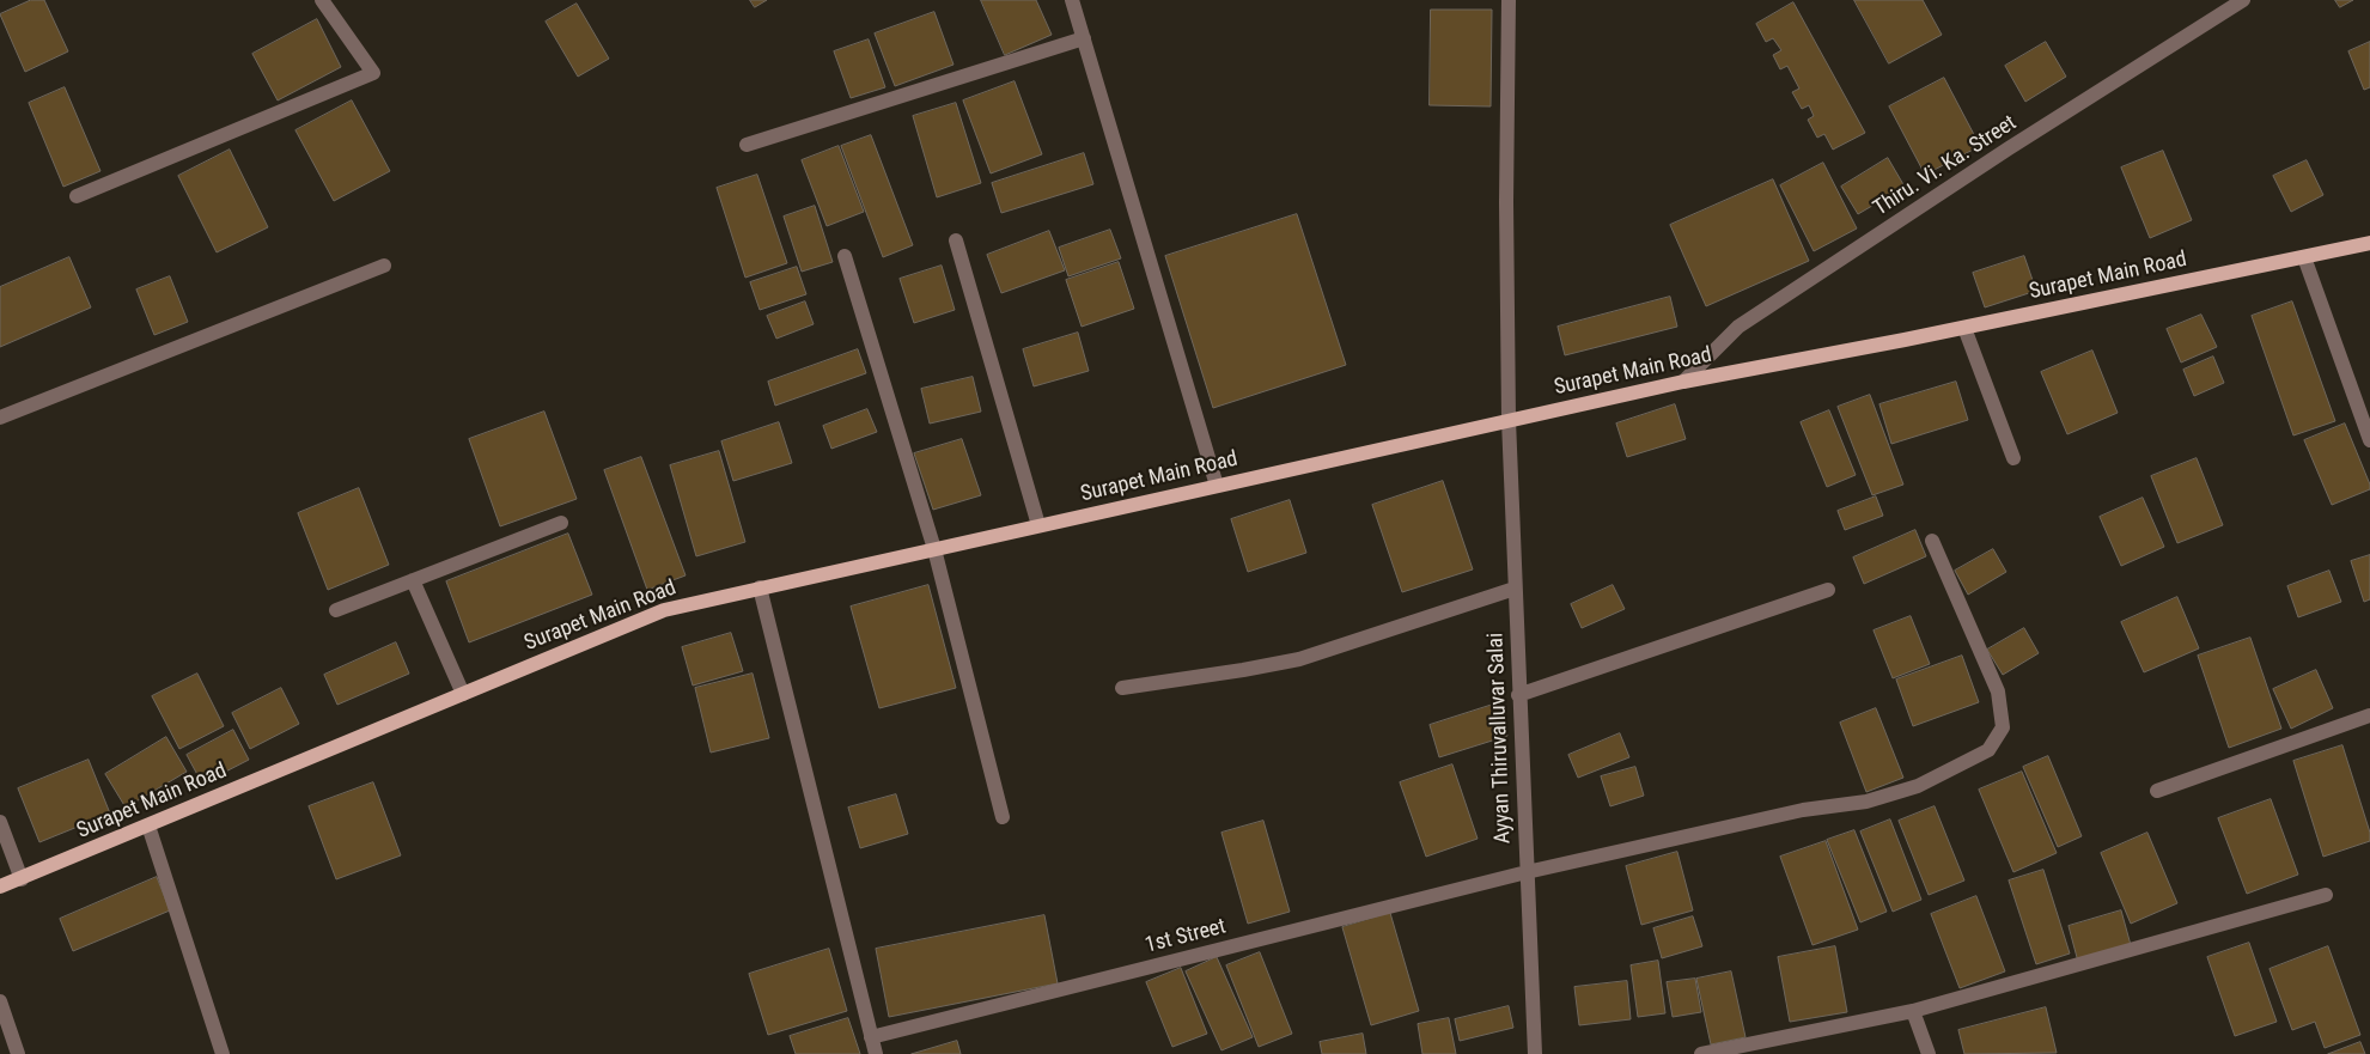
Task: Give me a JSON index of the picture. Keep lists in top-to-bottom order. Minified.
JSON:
{"streets":{"main road":["Surapet Main Road"],"street":["Thiru. Vi. Ka. Street","Ayyan Thiruvalluvar Salai","1st Street"]},"crossings":[["Thiru. Vi. Ka. Street","Surapet Main Road"],["Surapet Main Road","Ayyan Thiruvalluvar Salai"],["Ayyan Thiruvalluvar Salai","1st Street"]]}
